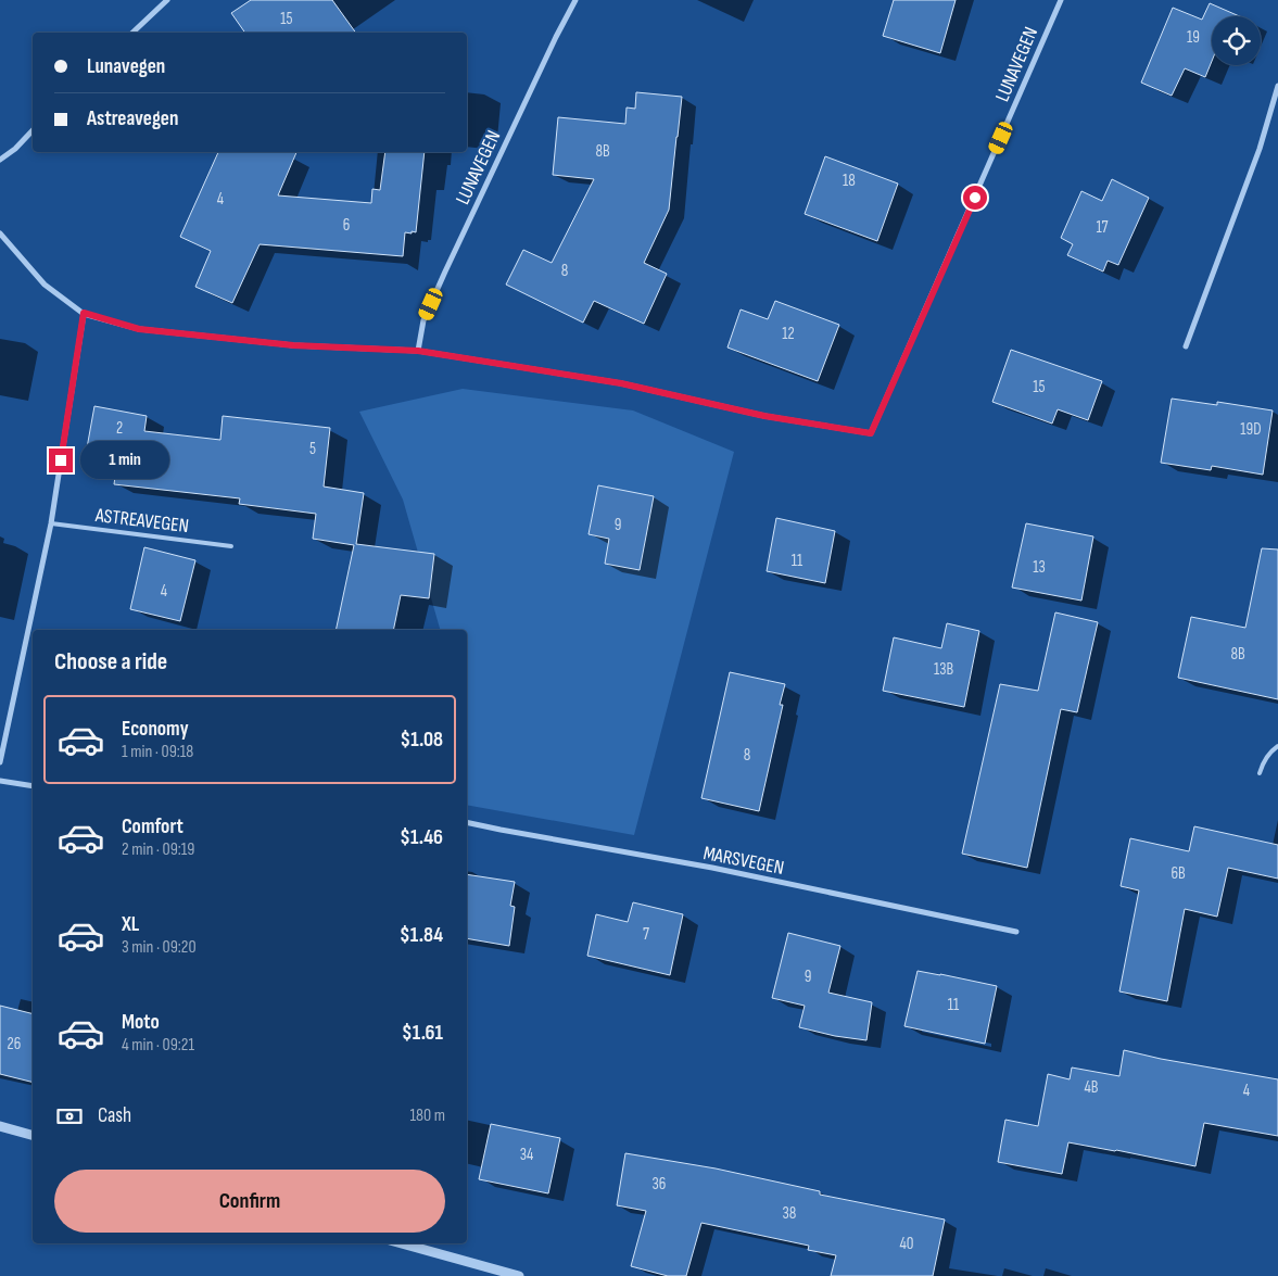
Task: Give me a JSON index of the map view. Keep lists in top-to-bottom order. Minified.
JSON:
{"streets":{"street":["LUNAVEGEN","MARSVEGEN"],"lane":["ASTREAVEGEN"]},"house_numbers":["15","19","8B","18","4","6","17","8","12","15","2","19D","5","9","11","13","4","8B","13B","8","6B","7","9","11","26","4B","4","34","36","38","40"],"page":{"banner":["Lunavegen","Astreavegen"],"bubble":"1 min","heading":"Choose a ride","list":[{"name":"Economy","note":"1 min · 09:18","value":"$1.08"},{"name":"Comfort","note":"2 min · 09:19","value":"$1.46"},{"name":"XL","note":"3 min · 09:20","value":"$1.84"},{"name":"Moto","note":"4 min · 09:21","value":"$1.61"}],"pay":["Cash","180 m"],"buttons":"Confirm"}}
